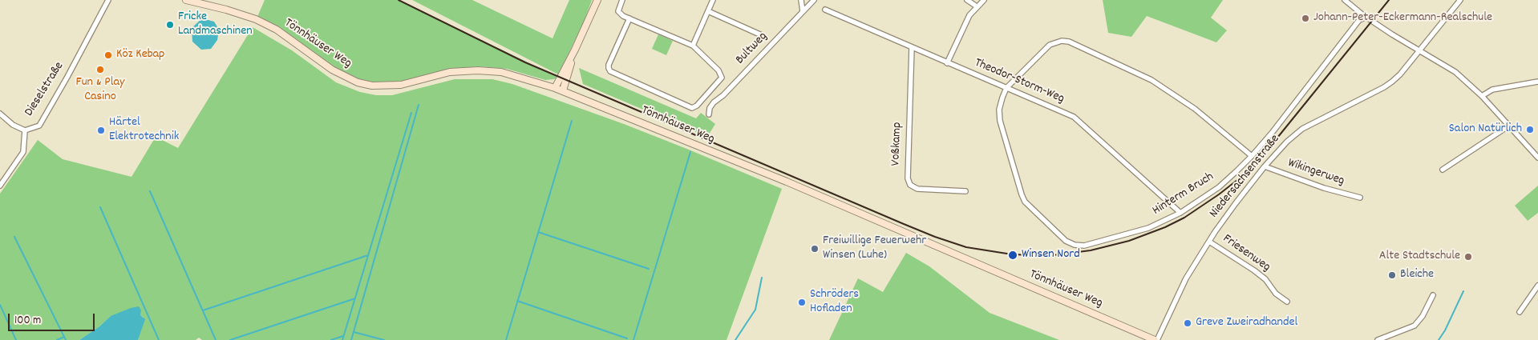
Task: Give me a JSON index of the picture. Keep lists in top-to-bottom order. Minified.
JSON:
{"streets":{"main road":["Tönnhäuser Weg"],"street":["Bultweg","Theodor-Storm-Weg","Dieselstraße","Voßkamp","Wikingerweg","Niedersachsenstraße","Hinterm Bruch","Friesenweg"]},"crossings":[["Tönnhäuser Weg","Niedersachsenstraße"],["Theodor-Storm-Weg","Voßkamp"],["Theodor-Storm-Weg","Hinterm Bruch"],["Wikingerweg","Niedersachsenstraße"],["Niedersachsenstraße","Friesenweg"]],"places":["Johann-Peter-Eckermann-Realschule","Fricke Landmaschinen","Köz Kebap","Fun & Play Casino","Salon Natürlich","Härtel Elektrotechnik","Freiwillige Feuerwehr Winsen (Luhe)","Winsen Nord","Alte Stadtschule","Bleiche","Schröders Hofladen","Greve Zweiradhandel"],"scale_bar":"100 m"}
